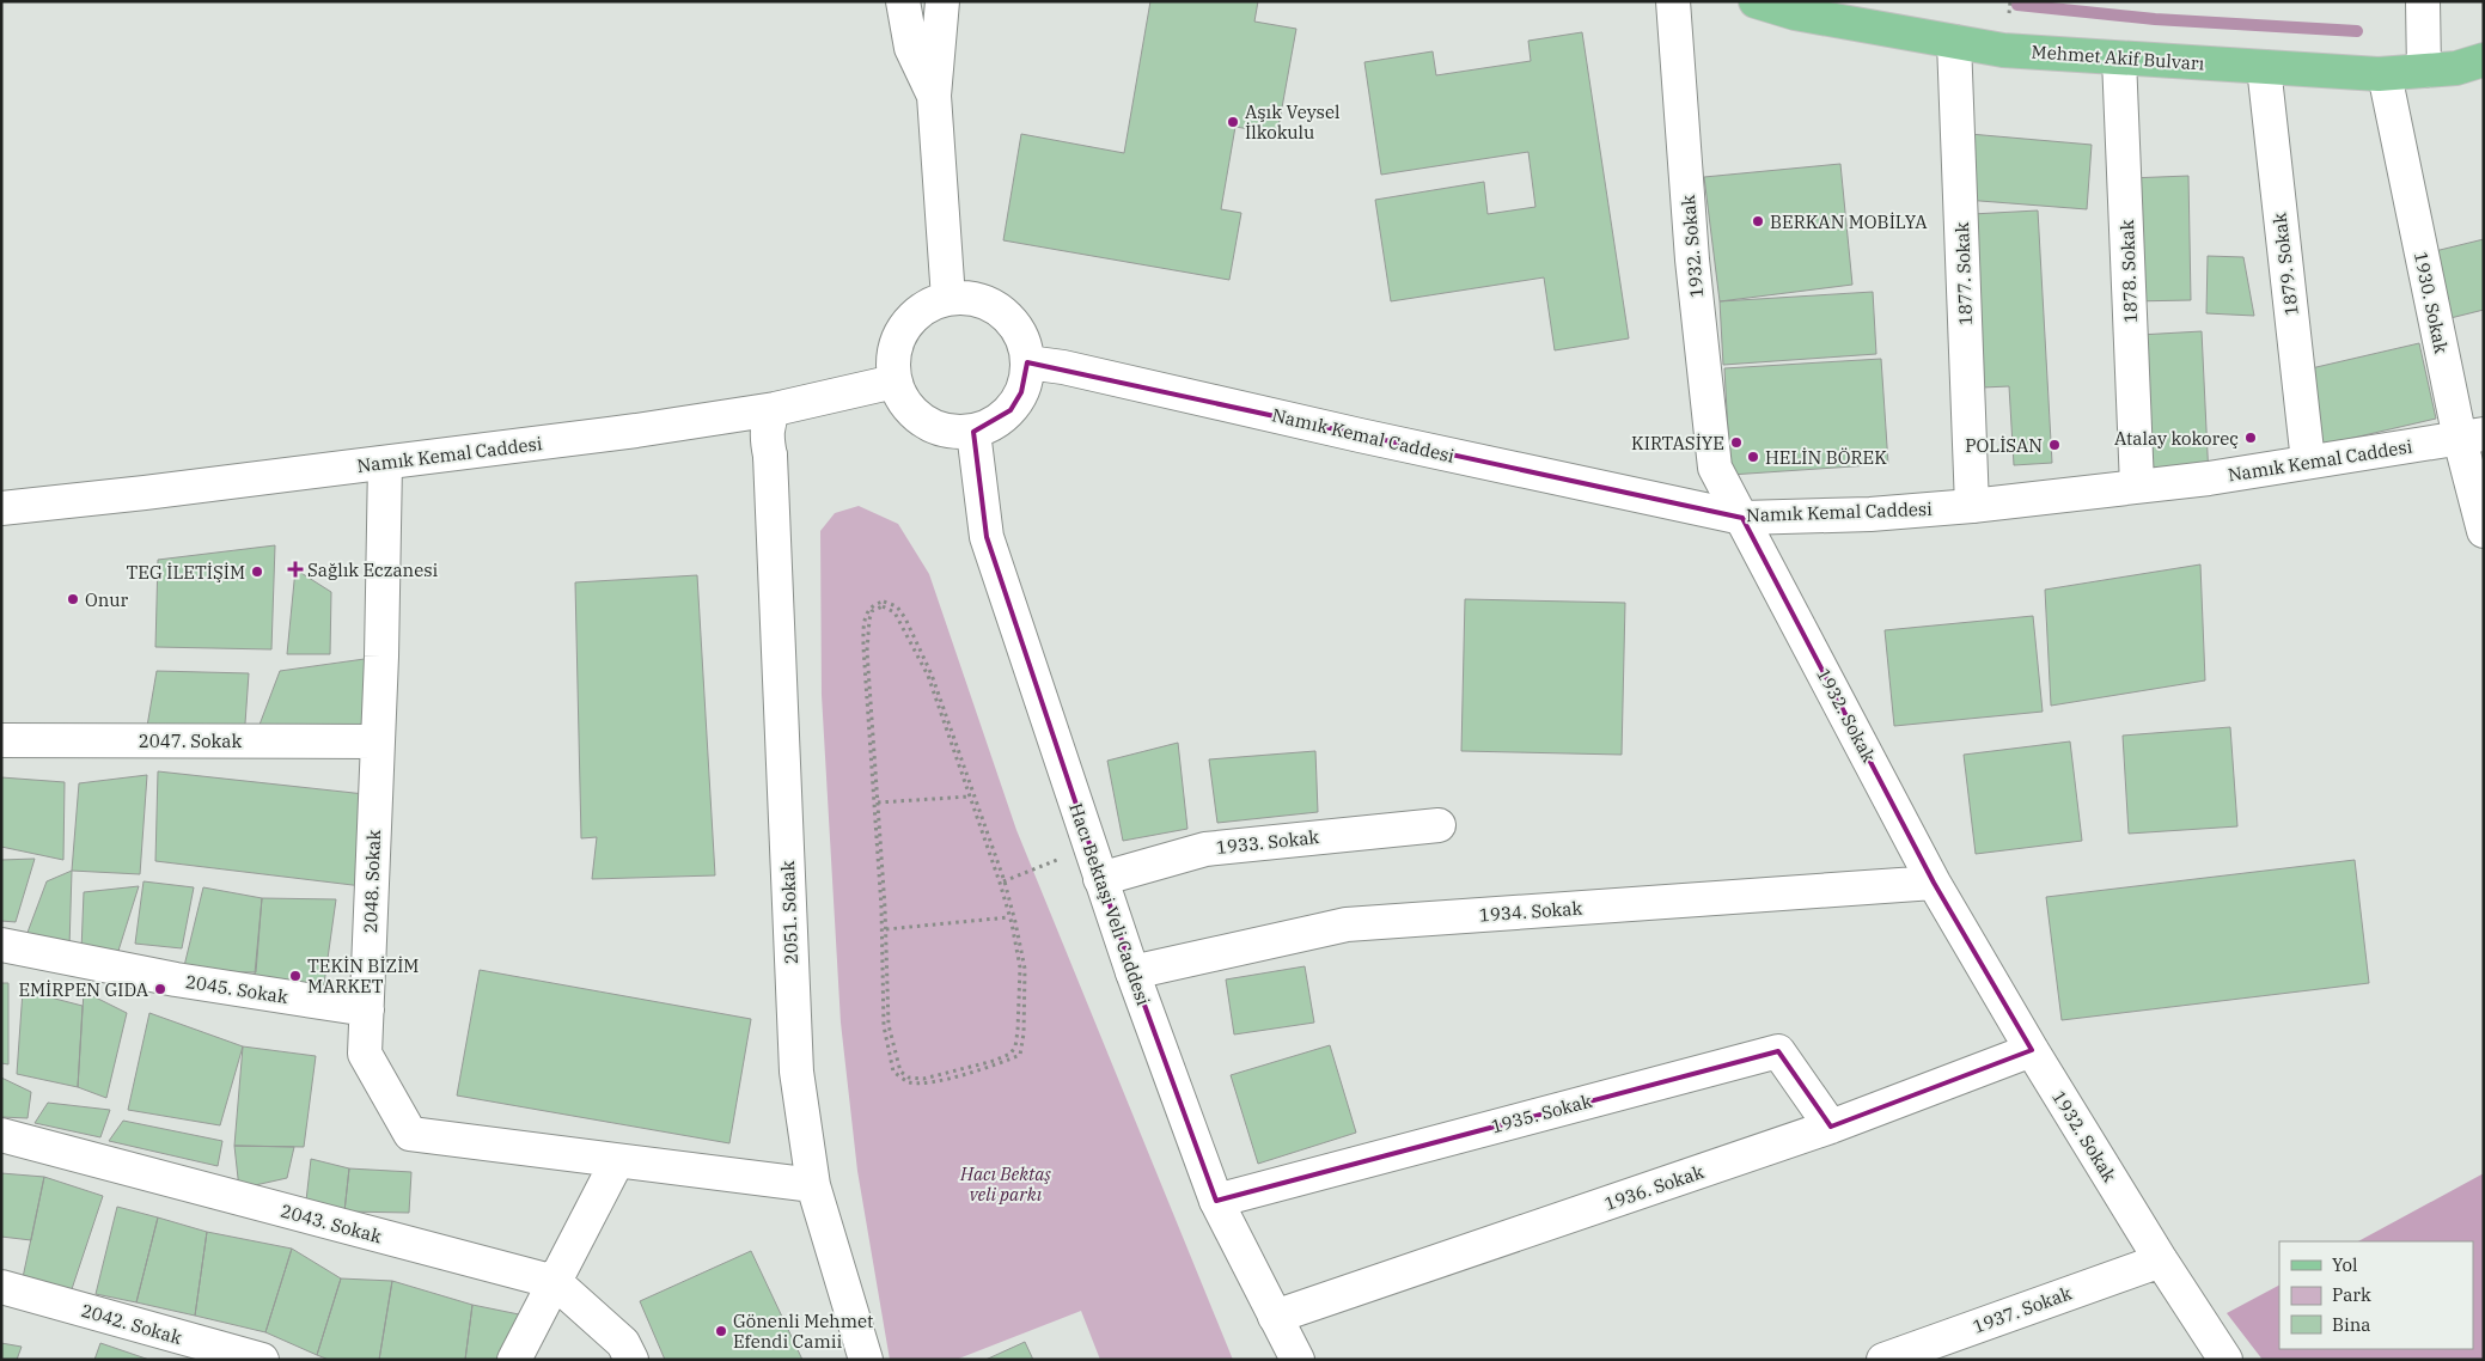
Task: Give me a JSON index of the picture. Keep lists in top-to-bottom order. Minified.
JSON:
{"streets":{"main road":["Mehmet Akif Bulvarı"],"street":["1932. Sokak","1879. Sokak","1878. Sokak","1877. Sokak","1930. Sokak","Namık Kemal Caddesi","2047. Sokak","1933. Sokak","2048. Sokak","Hacı Bektaşi Veli Caddesi","1934. Sokak","2051. Sokak","2045. Sokak","1935. Sokak","1936. Sokak","2043. Sokak","1937. Sokak","2042. Sokak"]},"crossings":[["Mehmet Akif Bulvarı","1879. Sokak"],["Mehmet Akif Bulvarı","1878. Sokak"],["Mehmet Akif Bulvarı","1877. Sokak"],["Mehmet Akif Bulvarı","1930. Sokak"],["1932. Sokak","Namık Kemal Caddesi"],["1932. Sokak","1934. Sokak"],["1932. Sokak","1936. Sokak"],["1932. Sokak","1937. Sokak"],["1879. Sokak","Namık Kemal Caddesi"],["1878. Sokak","Namık Kemal Caddesi"],["1877. Sokak","Namık Kemal Caddesi"],["1930. Sokak","Namık Kemal Caddesi"],["Namık Kemal Caddesi","2048. Sokak"],["Namık Kemal Caddesi","Hacı Bektaşi Veli Caddesi"],["Namık Kemal Caddesi","2051. Sokak"],["2047. Sokak","2048. Sokak"],["1933. Sokak","Hacı Bektaşi Veli Caddesi"],["2048. Sokak","2051. Sokak"],["2048. Sokak","2045. Sokak"],["Hacı Bektaşi Veli Caddesi","1934. Sokak"],["Hacı Bektaşi Veli Caddesi","1935. Sokak"],["Hacı Bektaşi Veli Caddesi","1936. Sokak"],["1935. Sokak","1936. Sokak"]],"parks":["Hacı Bektaş veli parkı"],"places":{"other":["Aşık Veysel İlkokulu","BERKAN MOBİLYA","Atalay kokoreç","KIRTASİYE","POLİSAN","HELİN BÖREK","TEG İLETİŞİM","Onur","TEKİN BİZİM MARKET","EMİRPEN GIDA","Gönenli Mehmet Efendi Camii"],"health":["Sağlık Eczanesi"]},"legend":["Yol","Park","Bina"]}
